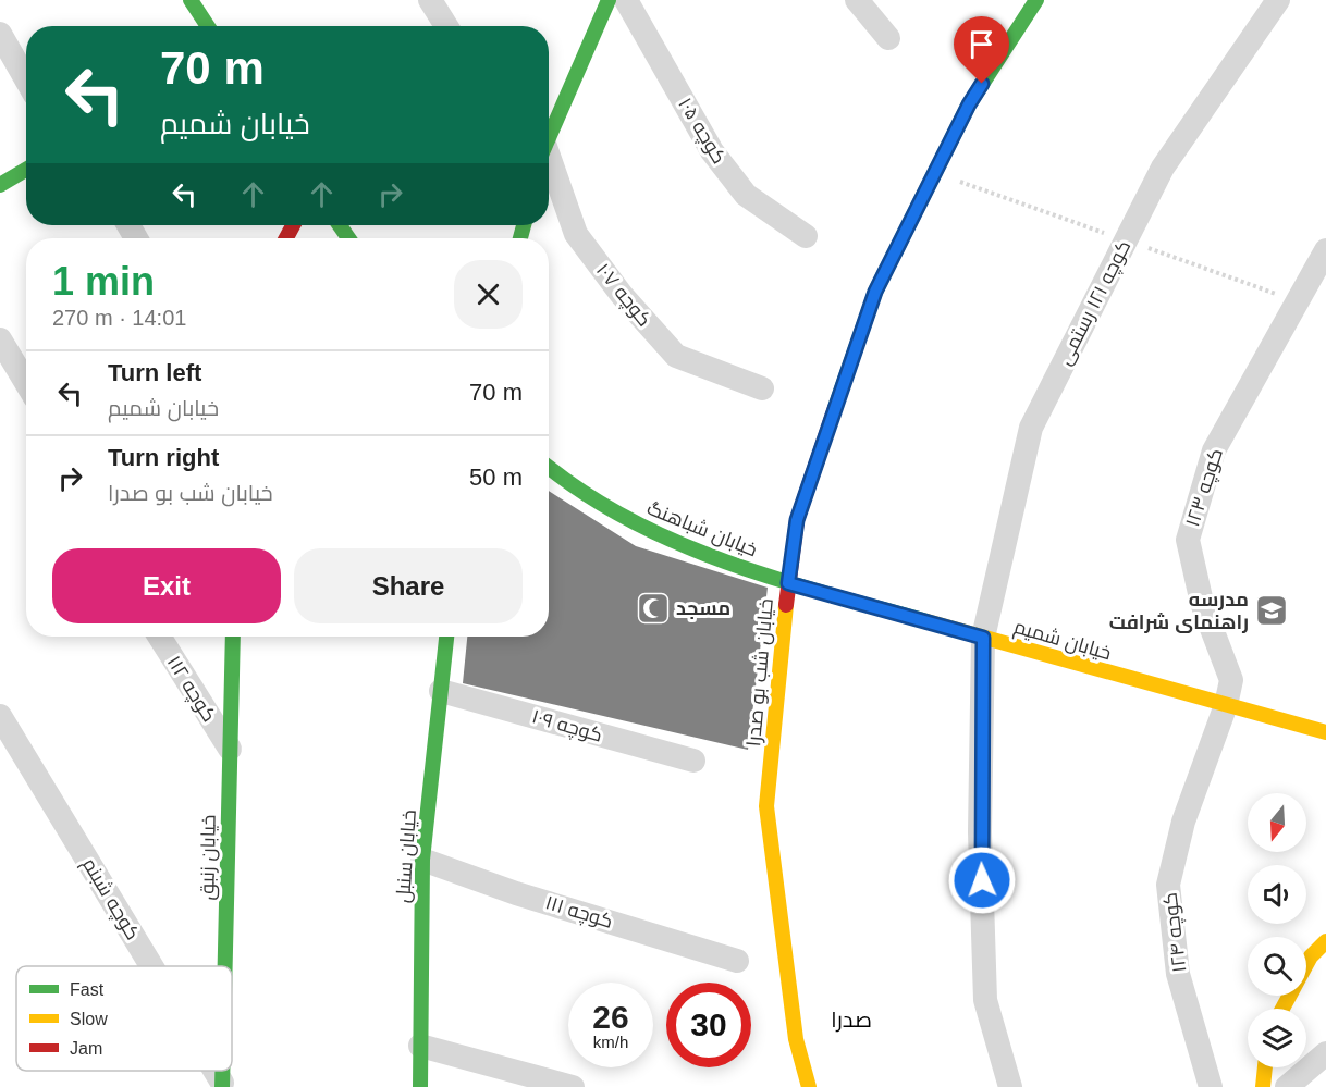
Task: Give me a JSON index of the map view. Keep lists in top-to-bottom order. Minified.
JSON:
{"streets":{"street":["کوچه ۱۰۵","کوچه ۱۰۷","کوچه ۱۲۱ رستمی","کوچه ۱۲۳","خیابان شباهنگ","خیابان شمیم","خیابان شب بو صدرا","کوچه ۱۱۲","کوچه ۱۰۹","خیابان سنبل","خیابان زنبق","کوچه شبنم","کوچه ۱۱۱","کوچه ۱۲۴"]},"crossings":[["کوچه ۱۲۱ رستمی","خیابان شمیم"],["کوچه ۱۲۳","خیابان شمیم"],["کوچه ۱۲۳","کوچه ۱۲۴"],["خیابان شباهنگ","خیابان شمیم"],["خیابان شباهنگ","خیابان شب بو صدرا"],["خیابان شمیم","خیابان شب بو صدرا"],["خیابان شمیم","کوچه ۱۲۴"],["کوچه ۱۱۲","خیابان زنبق"],["کوچه ۱۰۹","خیابان سنبل"],["خیابان سنبل","کوچه ۱۱۱"]],"districts":["صدرا"],"places":{"mosque":["مسجد"],"school or university":["مدرسه راهنمای شرافت"]},"legend":["Fast","Slow","Jam"],"north":"bottom","page":{"turn":["70 m","خیابان شمیم"],"heading":["1 min","270 m · 14:01"],"list":[{"name":"Turn left","note":"خیابان شمیم","value":"70 m"},{"name":"Turn right","note":"خیابان شب بو صدرا","value":"50 m"}],"buttons":["Exit","Share"],"speed":"26 km/h","limit":"30"}}
